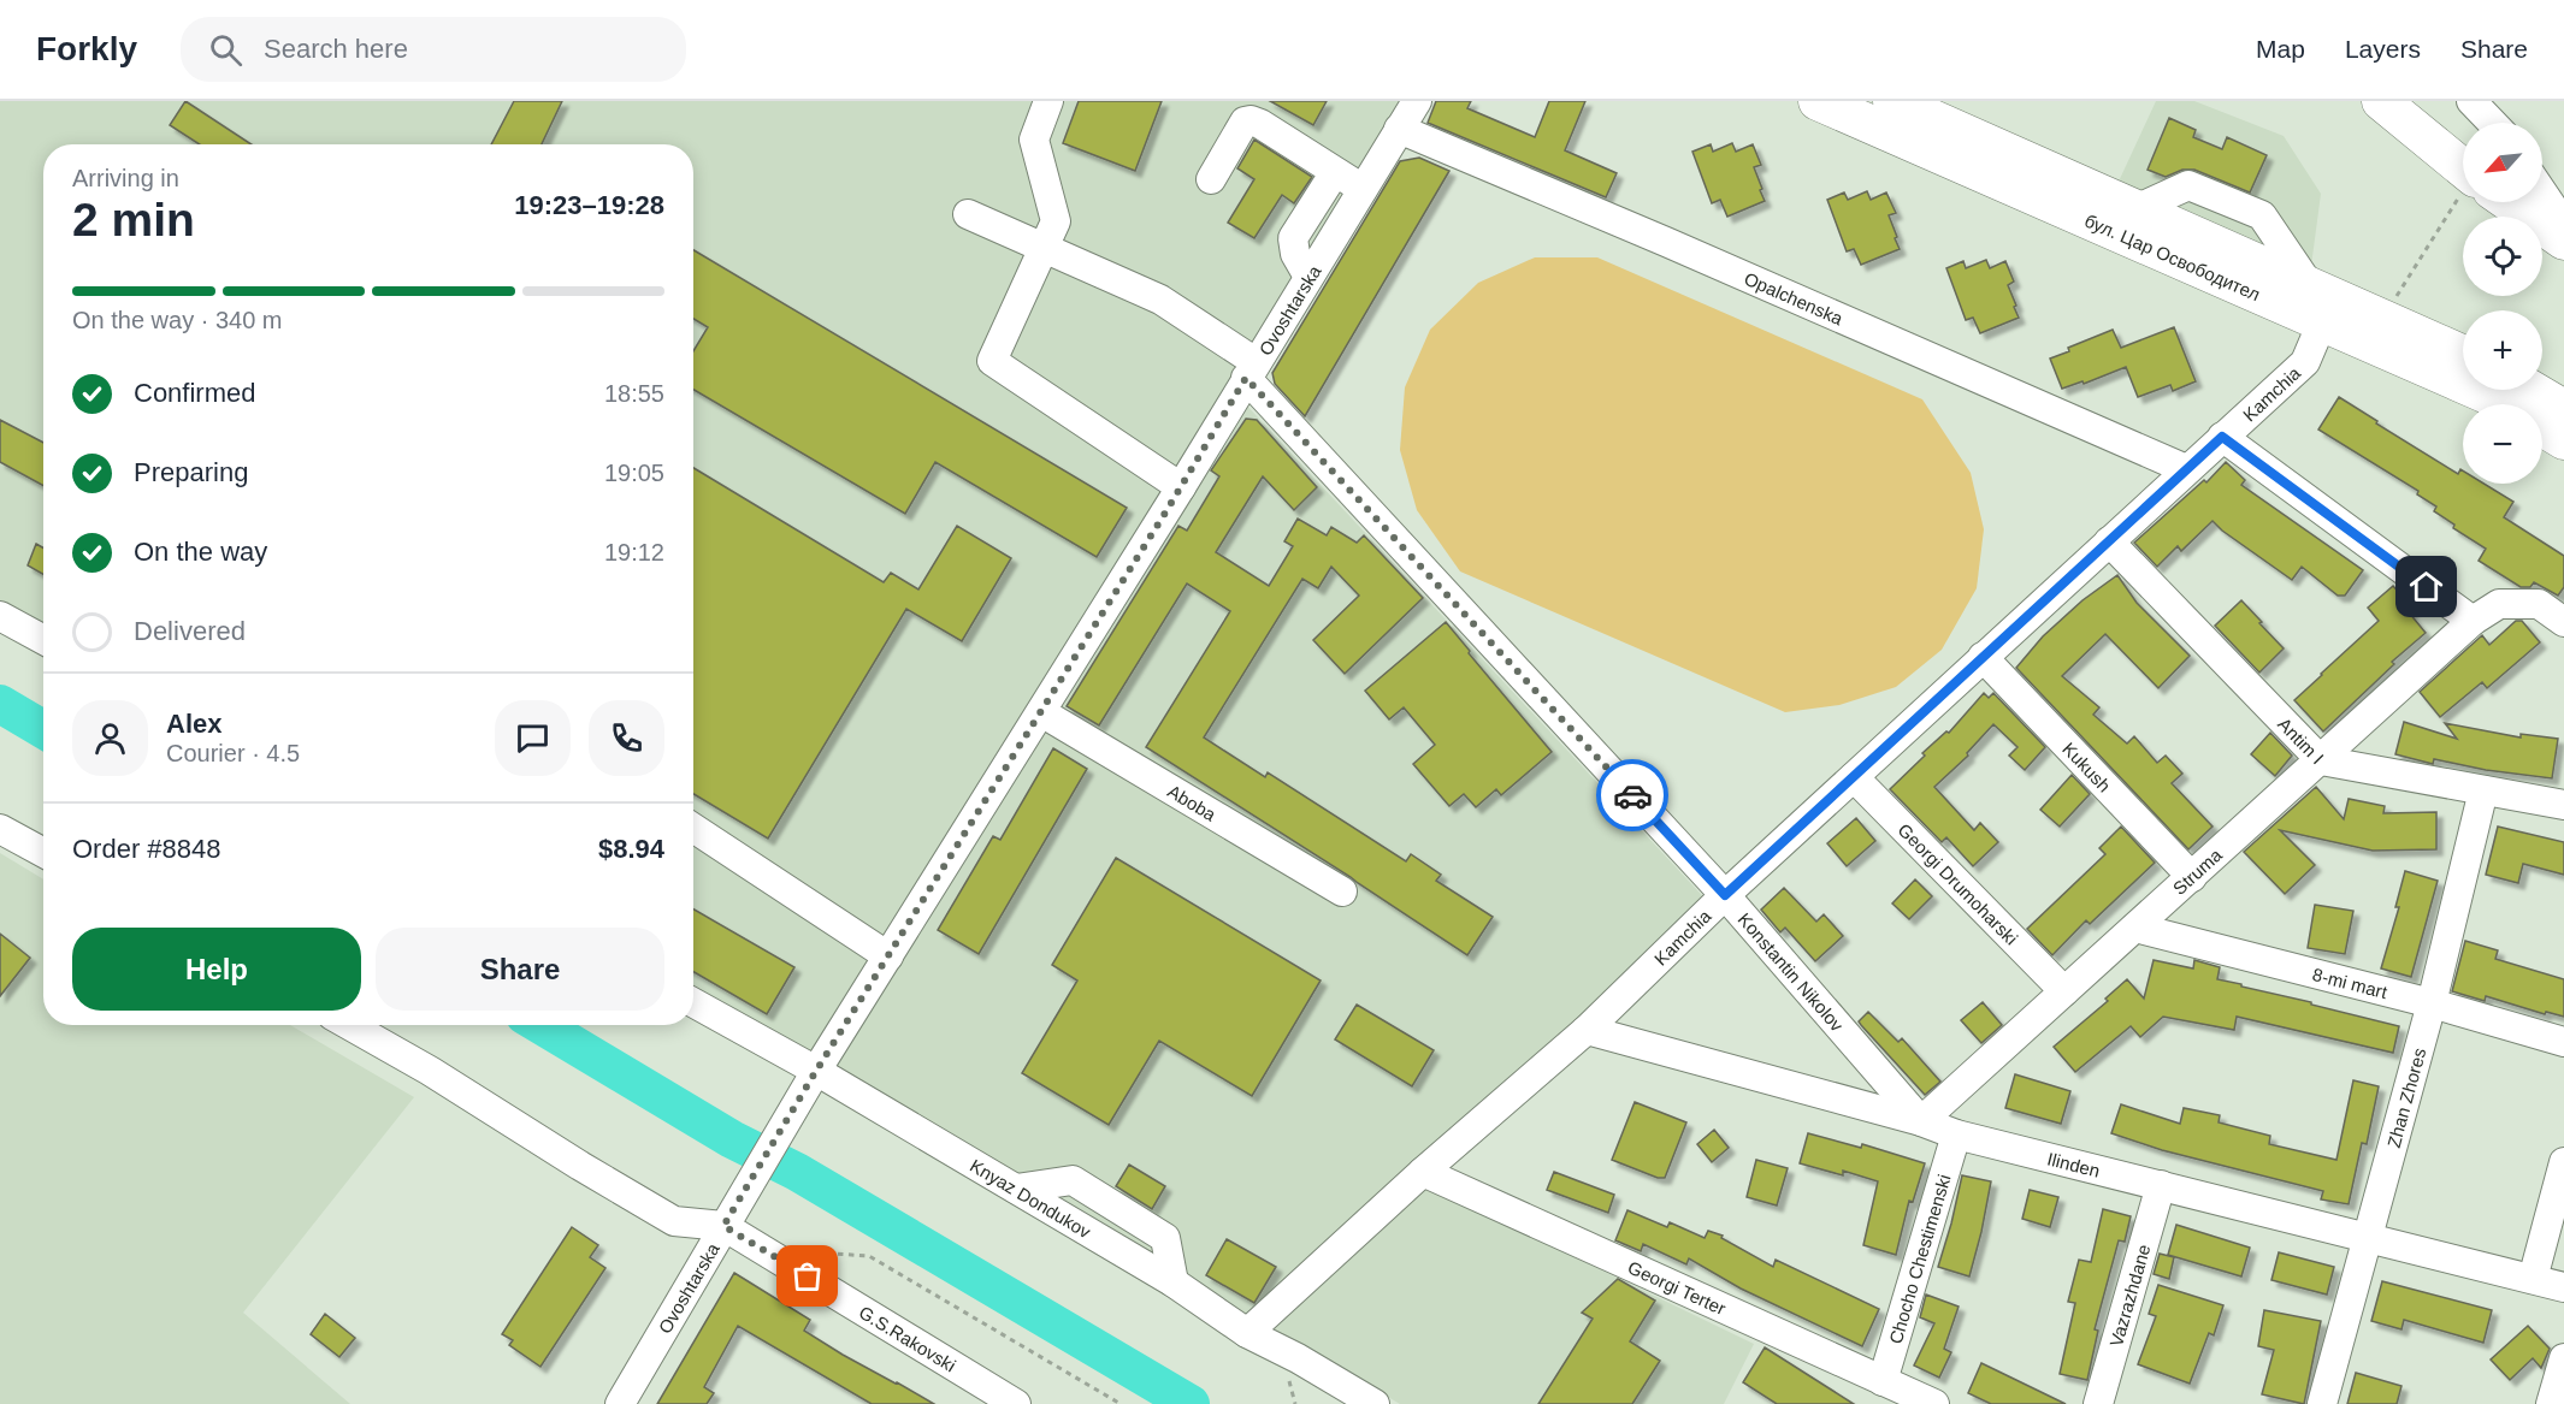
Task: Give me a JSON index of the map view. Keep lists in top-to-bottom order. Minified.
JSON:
{"streets":{"main road":["бул. Цар Освободител"],"street":["Opalchenska","Ovoshtarska","Kamchia","Antim I","Kukush","Aboba","Struma","Georgi Drumoharski","Konstantin Nikolov","8-mi mart","Zhan Zhores","Ilinden","Knyaz Dondukov","Chocho Chestimenski","Georgi Terter","Vazrazhdane","G.S.Rakovski"]},"crossings":[["бул. Цар Освободител","Kamchia"],["Opalchenska","Ovoshtarska"],["Opalchenska","Kamchia"],["Ovoshtarska","Aboba"],["Ovoshtarska","Konstantin Nikolov"],["Ovoshtarska","Knyaz Dondukov"],["Ovoshtarska","G.S.Rakovski"],["Kamchia","Antim I"],["Kamchia","Kukush"],["Kamchia","Georgi Drumoharski"],["Kamchia","Konstantin Nikolov"],["Kamchia","Ilinden"],["Kamchia","Knyaz Dondukov"],["Kamchia","Georgi Terter"],["Antim I","Struma"],["Antim I","Zhan Zhores"],["Kukush","Struma"],["Struma","Georgi Drumoharski"],["Struma","Konstantin Nikolov"],["Struma","8-mi mart"],["Struma","Ilinden"],["Konstantin Nikolov","Ilinden"],["8-mi mart","Zhan Zhores"],["Zhan Zhores","Ilinden"],["Ilinden","Chocho Chestimenski"],["Ilinden","Vazrazhdane"],["Chocho Chestimenski","Georgi Terter"]],"north":"bottom left","page":{"header":"Forkly","search":"Search here","nav":["Map","Layers","Share"],"map_buttons":["+","−"],"heading":["2 min","Arriving in","19:23–19:28"],"panel":["Alex","Courier · 4.5","Order #8848","$8.94"],"bar":"On the way · 340 m","list":[["Confirmed","18:55"],["Preparing","19:05"],["On the way","19:12"],"Delivered"],"buttons":["Help","Share"]}}
